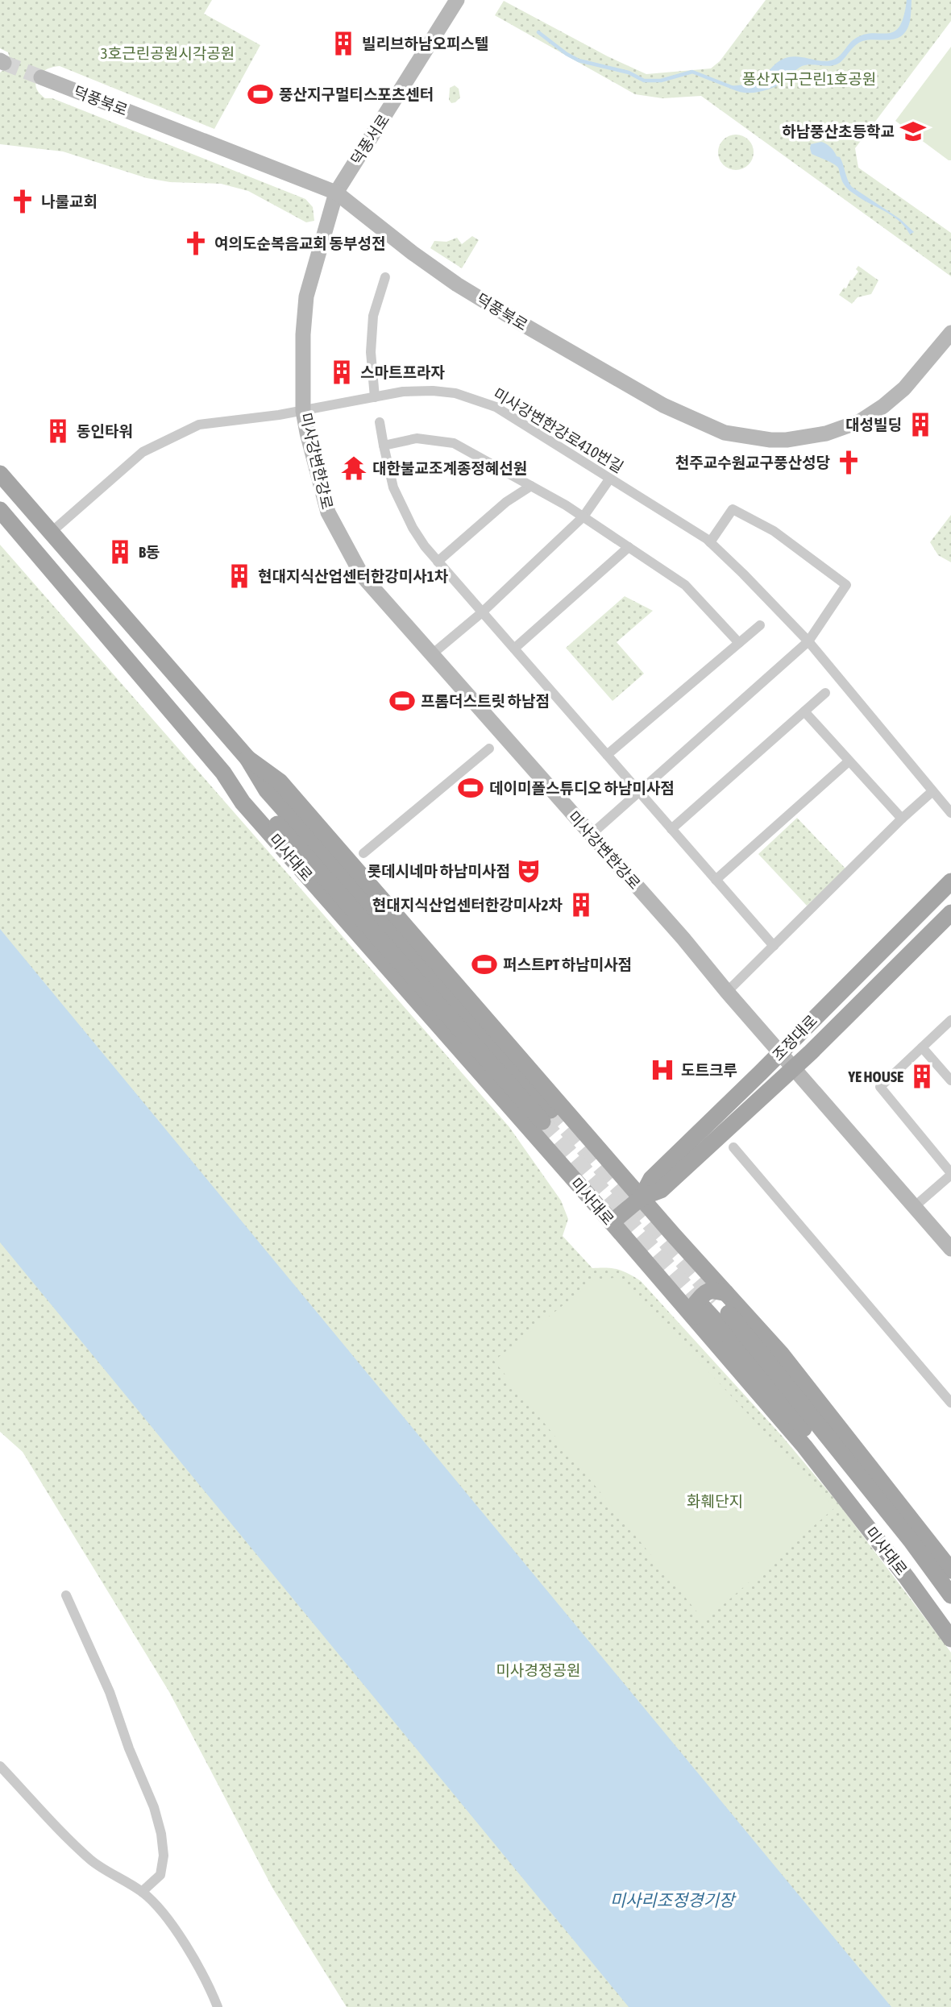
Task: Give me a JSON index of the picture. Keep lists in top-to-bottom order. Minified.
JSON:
{"streets":{"main road":["미사대로","조정대로"],"street":["덕풍북로","덕풍서로","미사강변한강로410번길","미사강변한강로"]},"crossings":[["덕풍북로","덕풍서로"],["덕풍북로","미사강변한강로"],["덕풍서로","미사강변한강로"],["미사강변한강로410번길","미사강변한강로"],["미사강변한강로410번길","미사대로"],["미사강변한강로","조정대로"],["미사대로","조정대로"]],"water":["미사리조정경기장"],"parks":["3호근린공원시각공원","풍산지구근린1호공원","화훼단지","미사경정공원"],"places":{"building":["빌리브하남오피스텔","스마트프라자","대성빌딩","동인타워","B동","현대지식산업센터한강미사1차","현대지식산업센터한강미사2차","YE HOUSE"],"sports":["풍산지구멀티스포츠센터","프롬더스트릿 하남점","데이미폴스튜디오 하남미사점","퍼스트PT 하남미사점"],"school or university":["하남풍산초등학교"],"church":["나룰교회","여의도순복음교회 동부성전","천주교수원교구풍산성당"],"temple":["대한불교조계종정혜선원"],"theatre":["롯데시네마 하남미사점"],"hospital":["도트크루"]}}
